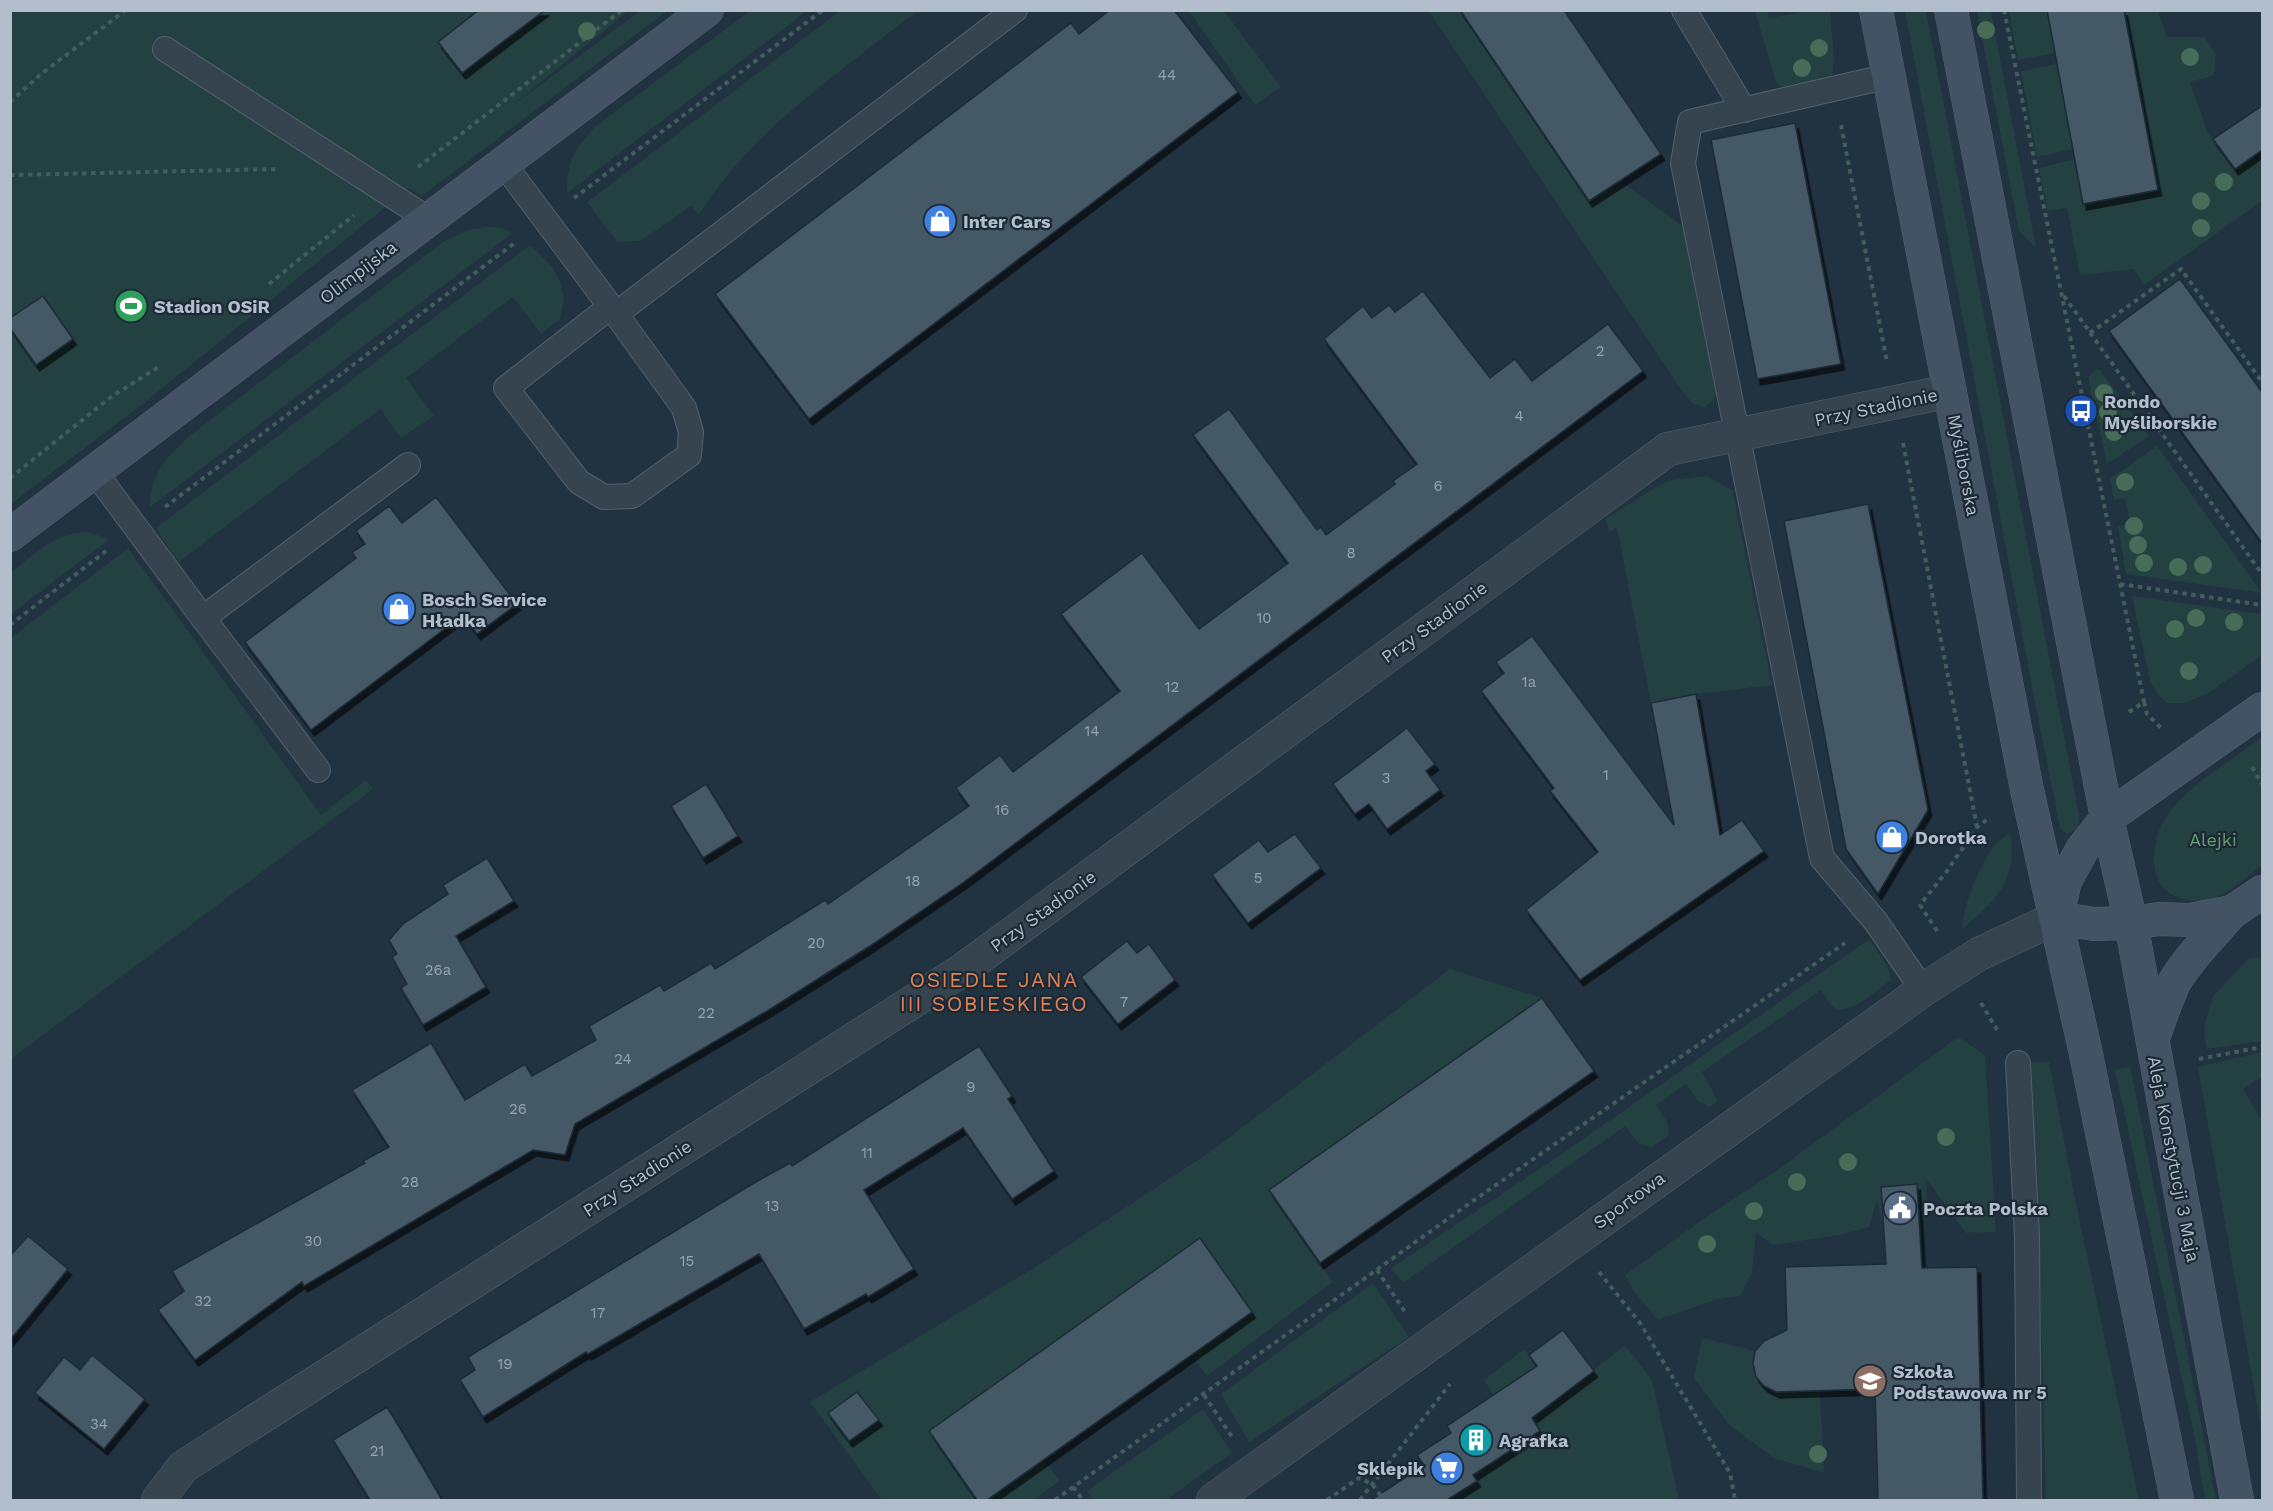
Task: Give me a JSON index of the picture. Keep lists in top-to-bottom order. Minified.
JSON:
{"streets":{"main road":["Olimpijska","Myśliborska","Aleja Konstytucji 3 Maja"],"street":["Przy Stadionie","Sportowa"]},"crossings":[["Przy Stadionie","Myśliborska"],["Myśliborska","Sportowa"]],"districts":["OSIEDLE JANA III SOBIESKIEGO"],"parks":["Alejki"],"places":{"shop":["Inter Cars","Bosch Service Hładka","Dorotka"],"sports":["Stadion OSiR"],"bus stop":["Rondo Myśliborskie"],"public building":["Poczta Polska"],"school or university":["Szkoła Podstawowa nr 5"],"building":["Agrafka"],"supermarket":["Sklepik"]},"house_numbers":["44","2","4","6","8","10","1a","12","14","1","3","16","5","18","20","26a","7","22","24","9","26","11","28","13","30","15","32","17","19","34","21"]}
